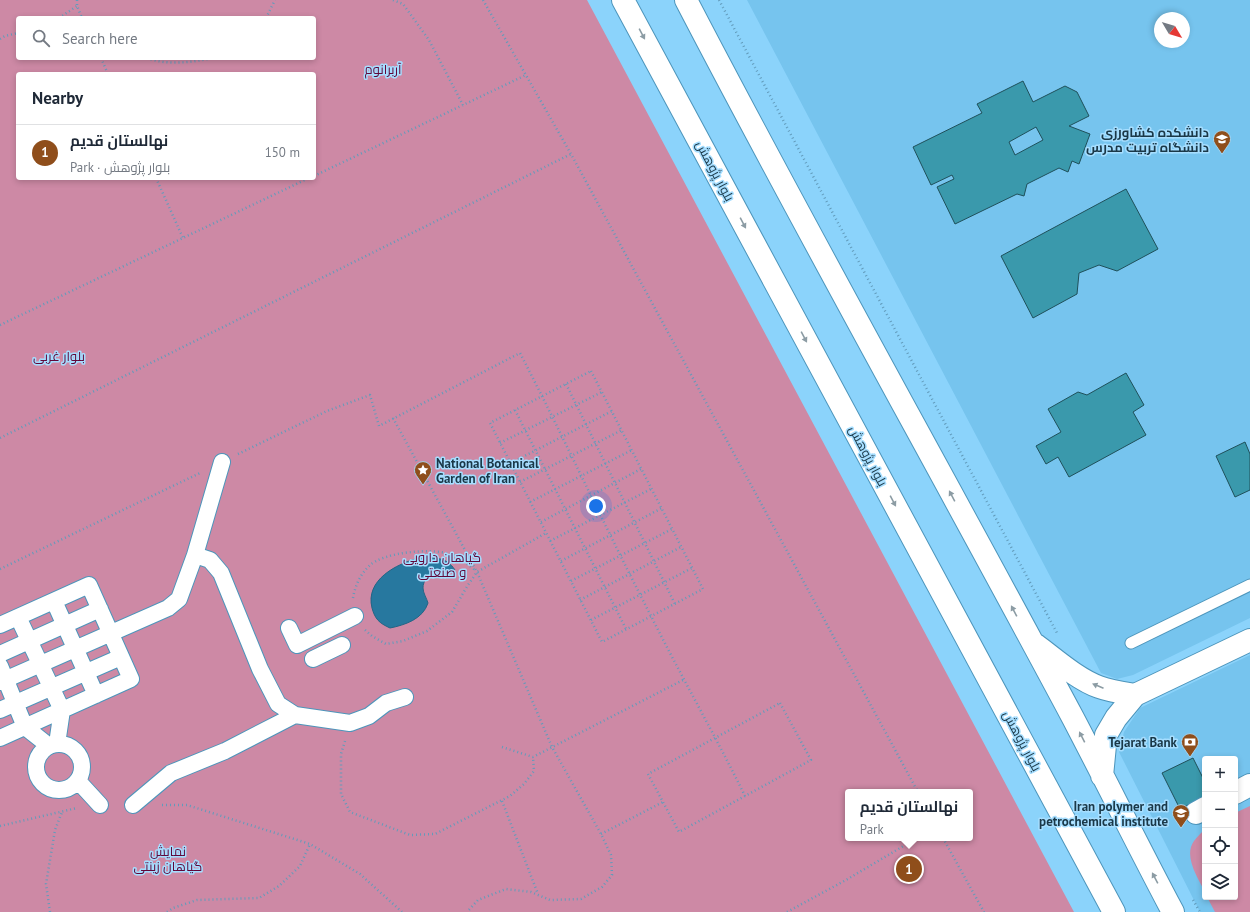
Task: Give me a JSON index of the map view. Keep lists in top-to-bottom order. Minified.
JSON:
{"streets":{"street":["بلوار پژوهش"]},"parks":["آربرانوم","بلوار غربی","گیاهان دارویی و صنعتی","نمایش گیاهان زینتی"],"places":{"school or university":["دانشکده کشاورزی دانشگاه تربیت مدرس","Iran polymer and petrochemical institute"],"place":["National Botanical Garden of Iran"],"bank":["Tejarat Bank"]},"north":"bottom right","page":{"search":"Search here","heading":"Nearby","list":[{"mark":"1","name":"نهالستان قدیم","note":"Park · بلوار پژوهش","value":"150 m"}],"map_buttons":["+","−"],"popup":["نهالستان قدیم","Park"],"pins":"1"}}
